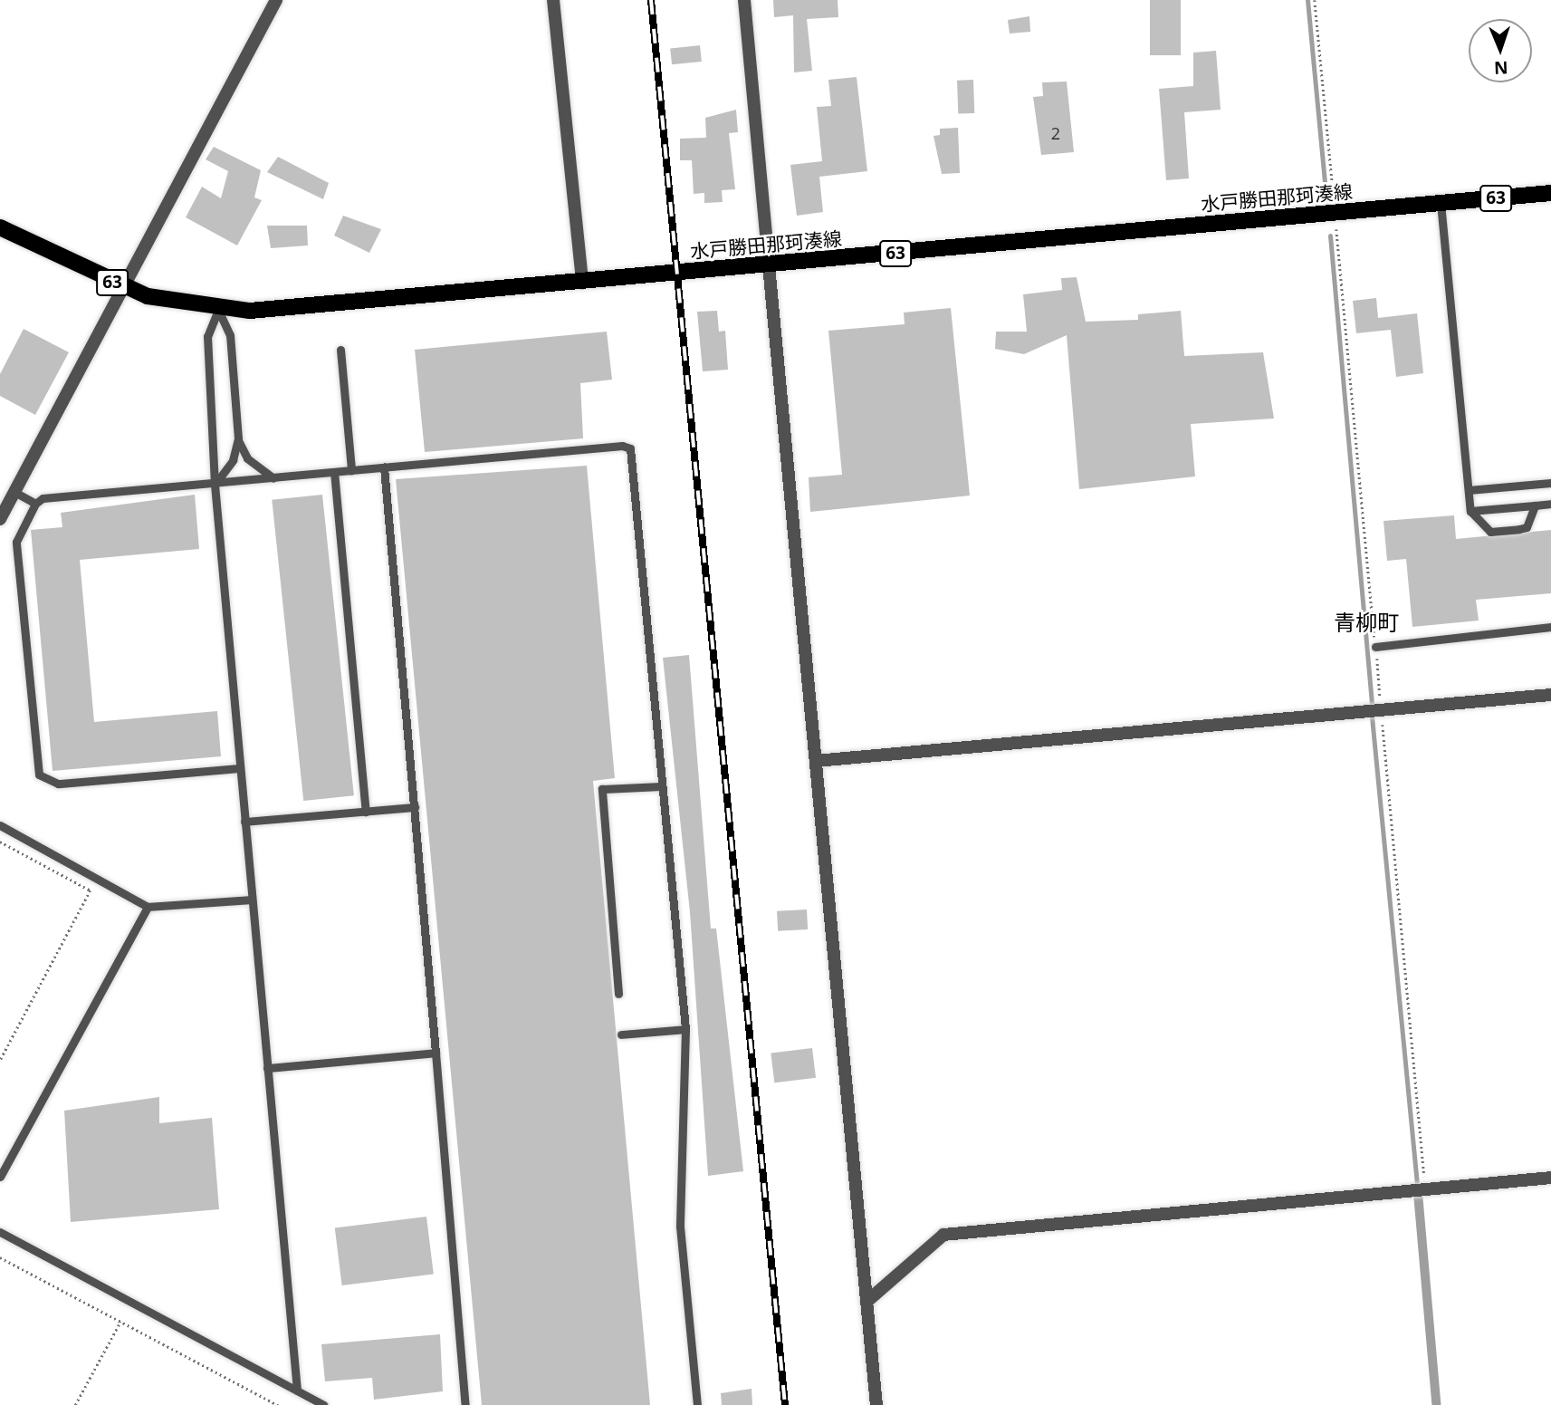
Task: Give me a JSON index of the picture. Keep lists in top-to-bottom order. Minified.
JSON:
{"streets":{"main road":["水戸勝田那珂湊線","63"]},"districts":["青柳町"],"house_numbers":["2"],"north":"bottom"}
